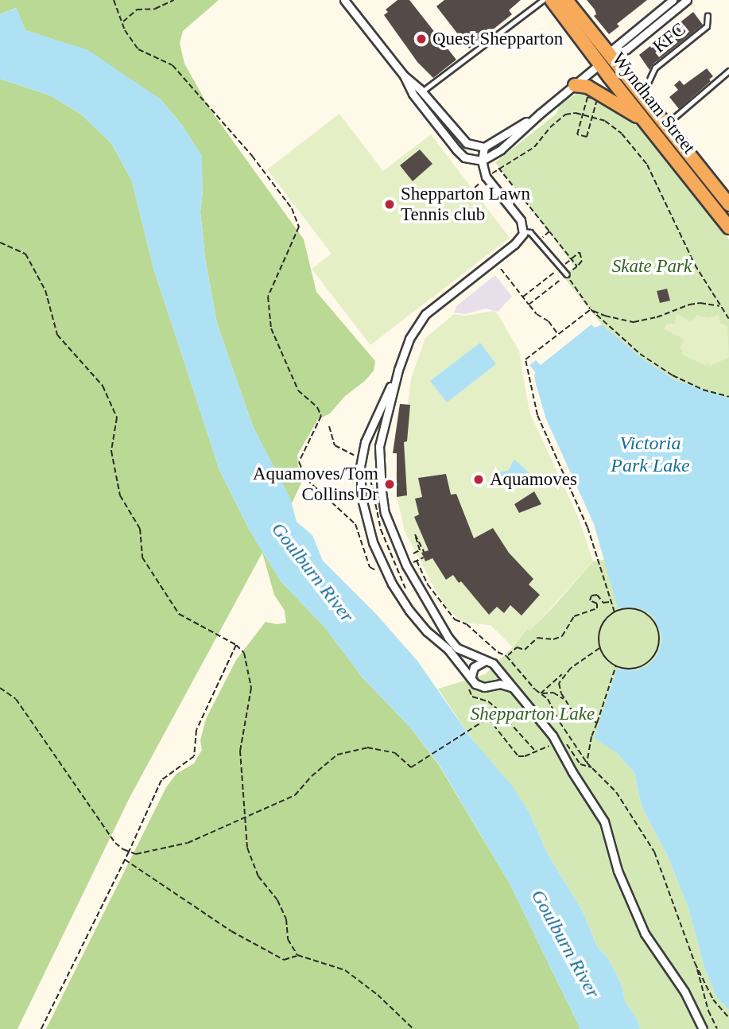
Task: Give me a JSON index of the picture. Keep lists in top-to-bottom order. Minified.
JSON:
{"streets":{"highway":["Wyndham Street"],"lane":["KFC"]},"water":["Victoria Park Lake","Goulburn River"],"parks":["Skate Park","Shepparton Lake"],"places":["Quest Shepparton","Shepparton Lawn Tennis club","Aquamoves","Aquamoves/Tom Collins Dr"]}
